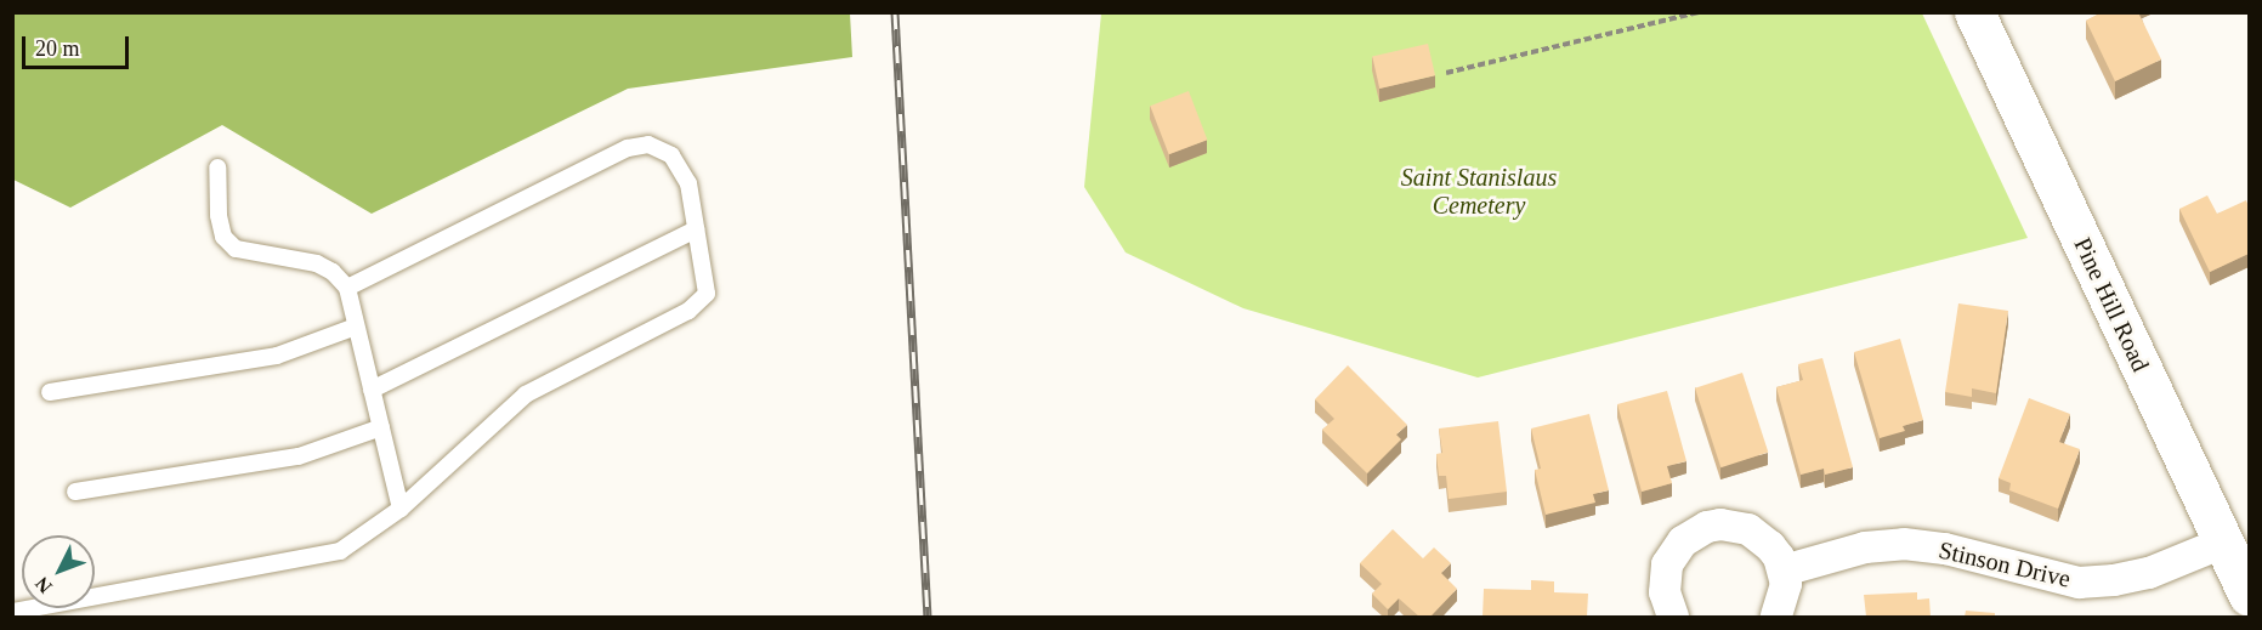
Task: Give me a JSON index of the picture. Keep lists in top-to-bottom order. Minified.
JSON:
{"streets":{"street":["Pine Hill Road","Stinson Drive"]},"crossings":[["Pine Hill Road","Stinson Drive"]],"parks":["Saint Stanislaus Cemetery"],"scale_bar":"20 m","north":"bottom left"}
